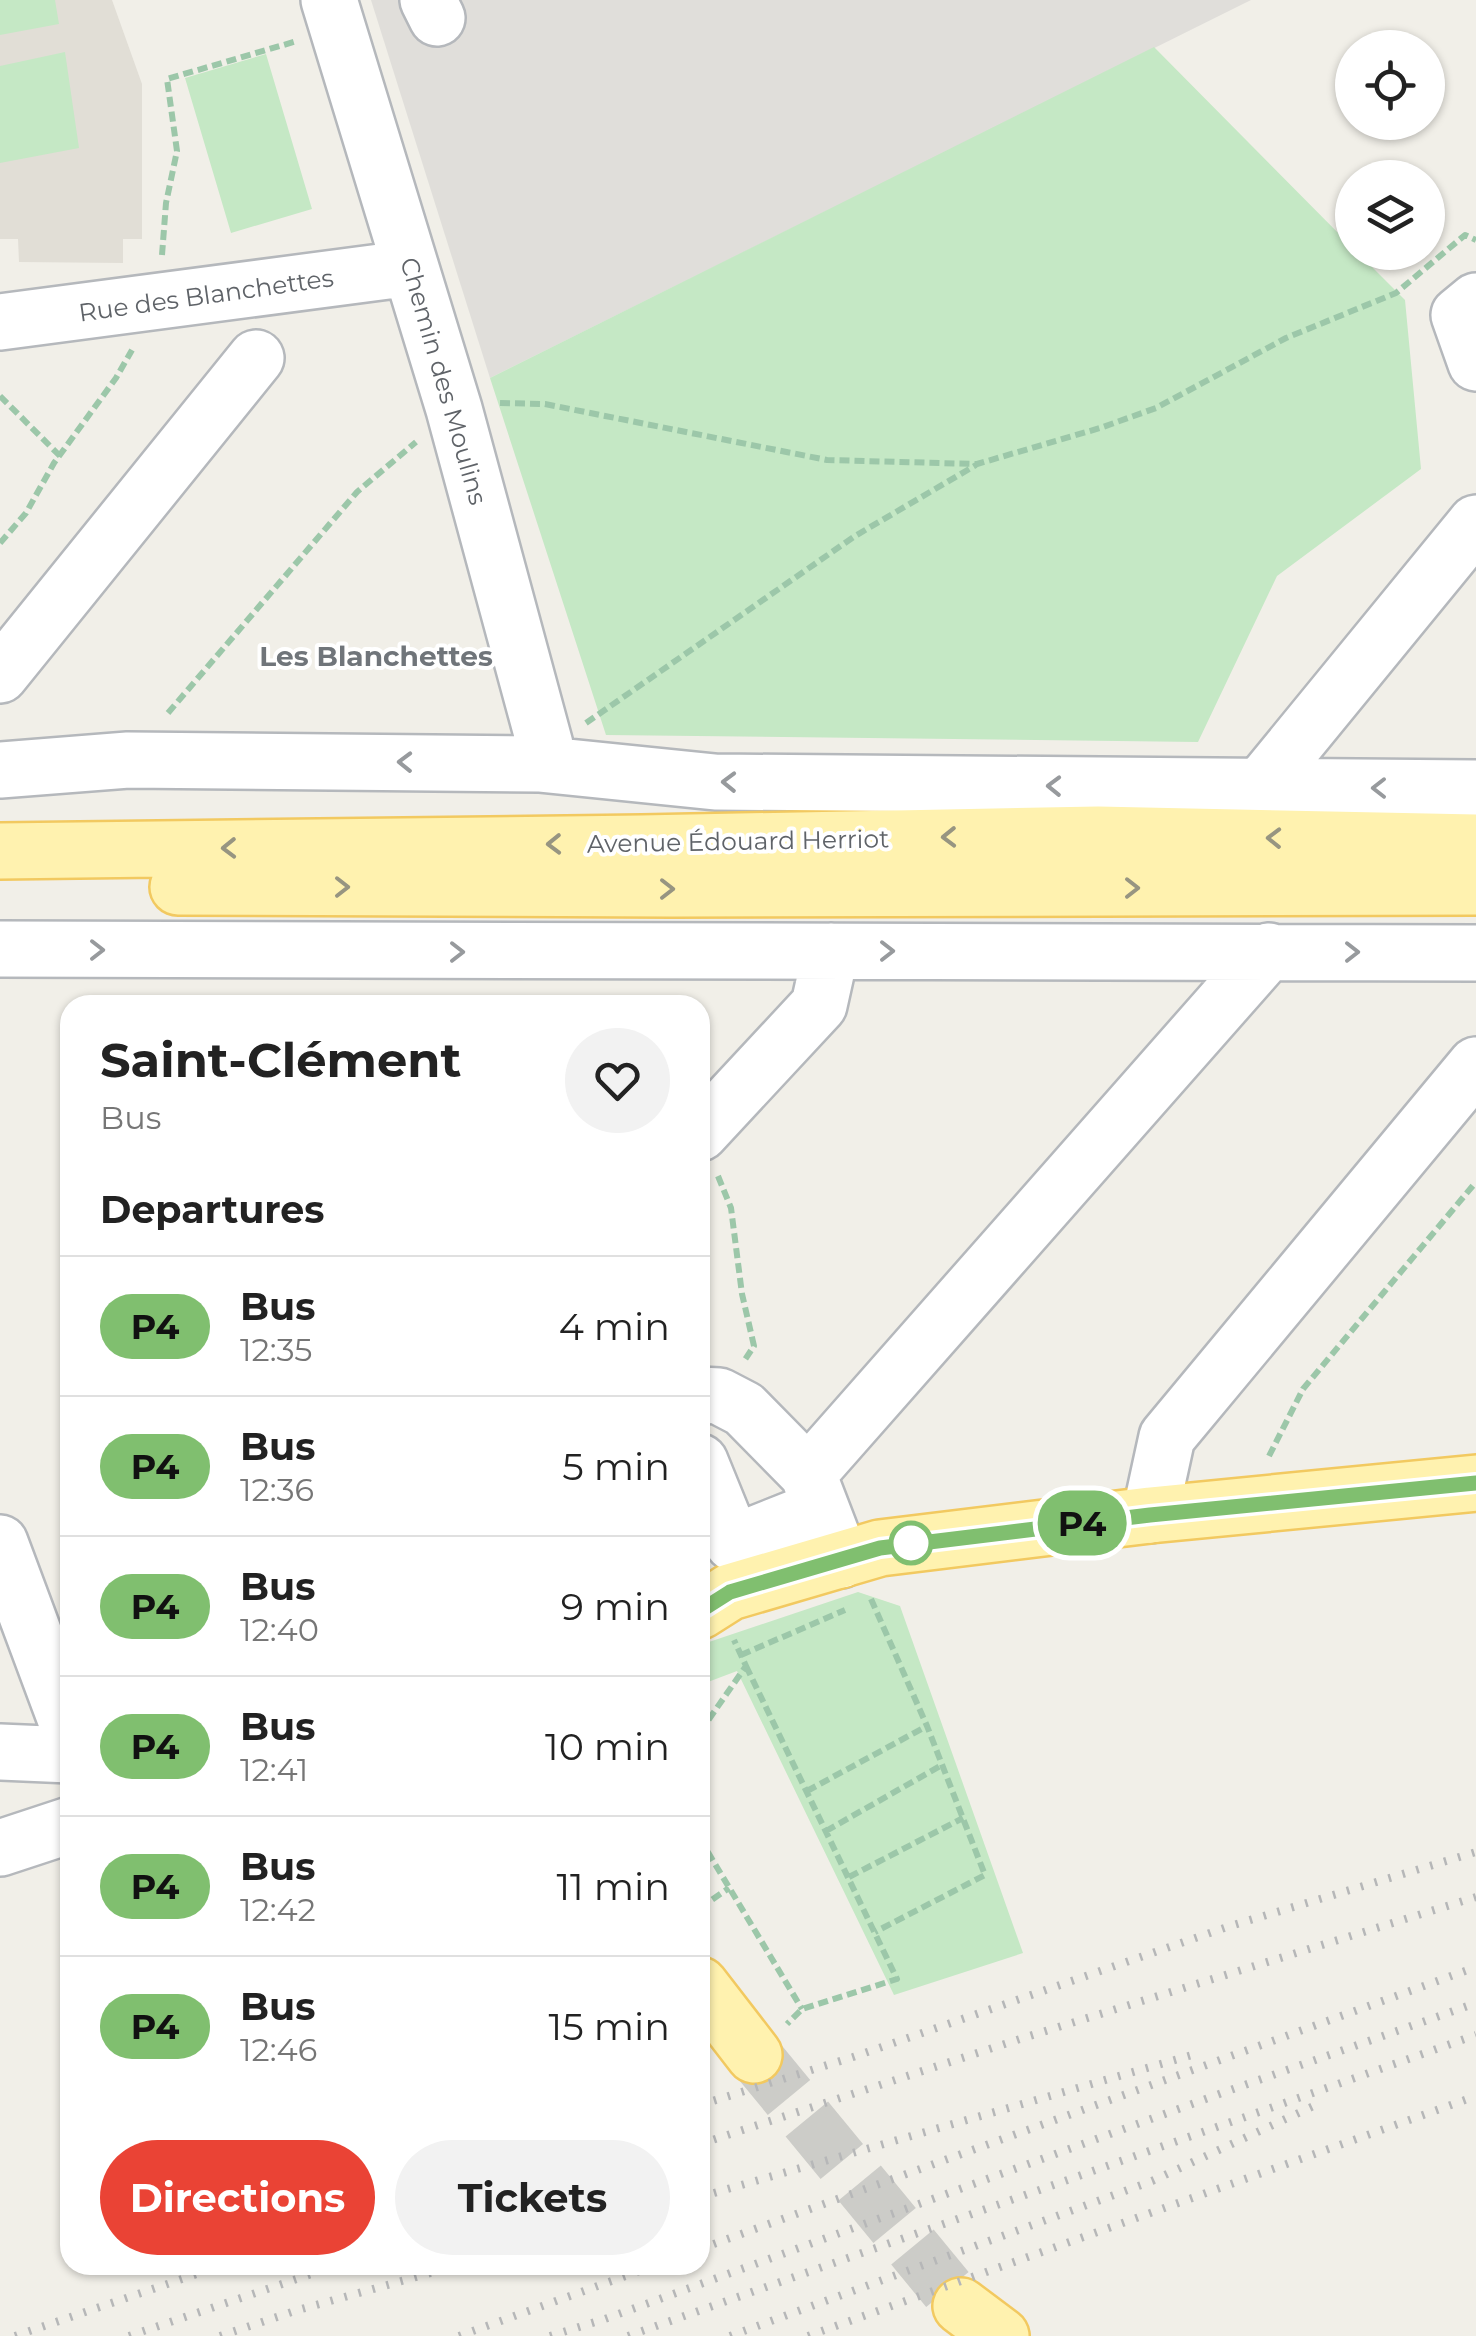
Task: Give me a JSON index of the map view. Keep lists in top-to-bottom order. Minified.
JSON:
{"streets":{"main road":["Avenue Édouard Herriot"],"street":["Rue des Blanchettes","Chemin des Moulins"]},"crossings":[["Rue des Blanchettes","Chemin des Moulins"]],"districts":["Les Blanchettes"],"lines":["bus line P4"],"page":{"on_map":"P4","heading":[["Saint-Clément","Bus"],"Departures"],"list":[{"mark":"P4","name":"Bus","note":"12:35","value":"4 min"},{"mark":"P4","name":"Bus","note":"12:36","value":"5 min"},{"mark":"P4","name":"Bus","note":"12:40","value":"9 min"},{"mark":"P4","name":"Bus","note":"12:41","value":"10 min"},{"mark":"P4","name":"Bus","note":"12:42","value":"11 min"},{"mark":"P4","name":"Bus","note":"12:46","value":"15 min"}],"buttons":["Directions","Tickets"]}}
